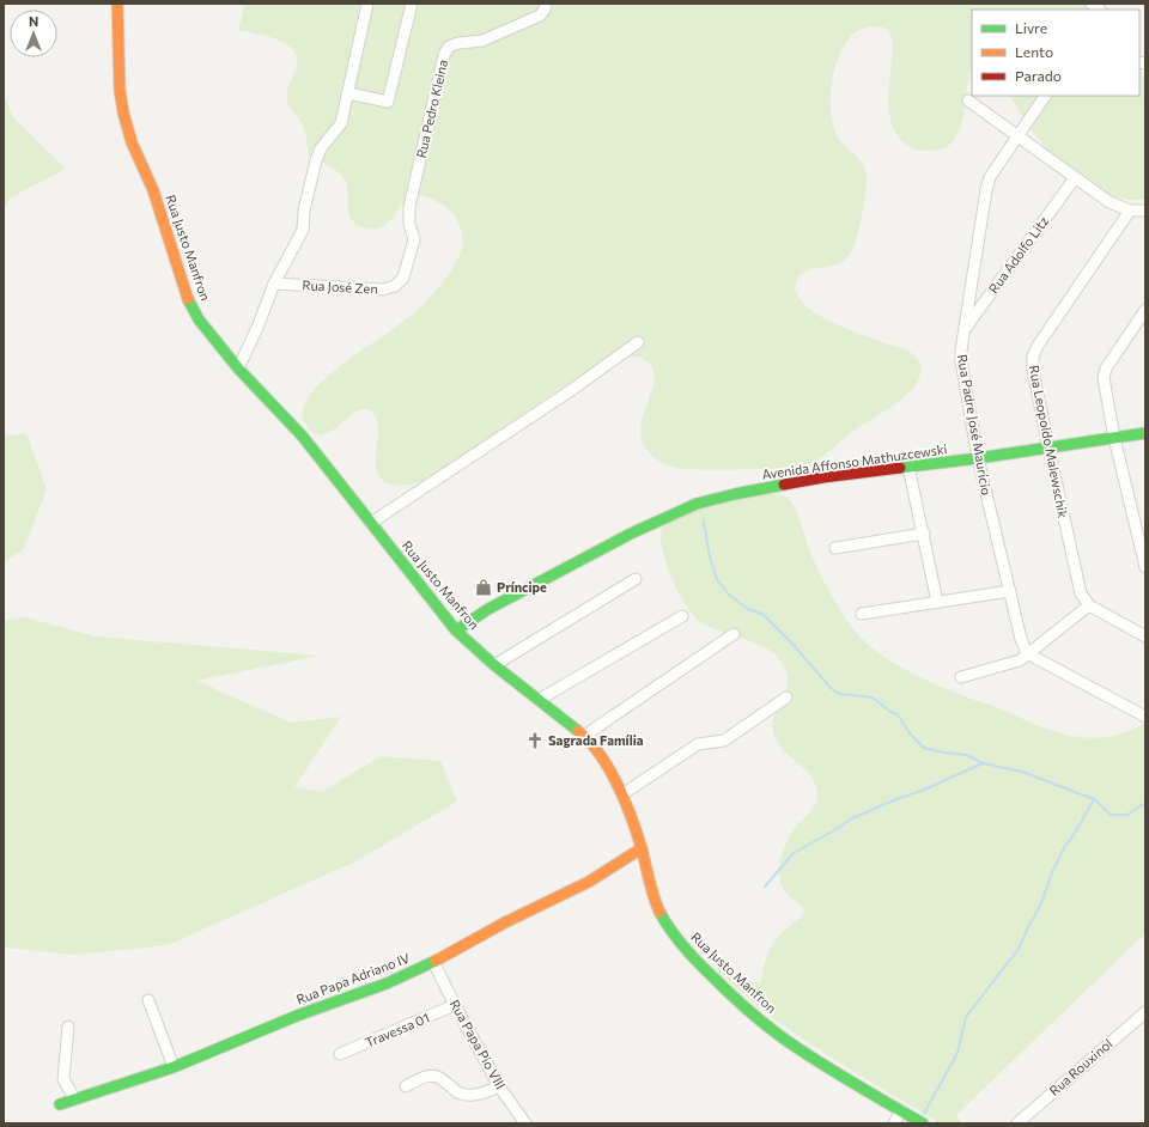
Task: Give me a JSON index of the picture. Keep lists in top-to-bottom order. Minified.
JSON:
{"streets":{"main road":["Rua Justo Manfron","Avenida Affonso Mathuzcewski","Rua Papa Adriano IV"],"street":["Rua Pedro Kleina","Rua Adolfo Litz","Rua José Zen","Rua Padre José Maurício","Rua Leopoldo Malewschik","Travessa 01","Rua Papa Pio VIII","Rua Rouxinol"]},"crossings":[["Rua Pedro Kleina","Rua José Zen"],["Rua Justo Manfron","Avenida Affonso Mathuzcewski"],["Rua Justo Manfron","Rua Papa Adriano IV"],["Rua Adolfo Litz","Rua Padre José Maurício"],["Rua Padre José Maurício","Avenida Affonso Mathuzcewski"],["Rua Leopoldo Malewschik","Avenida Affonso Mathuzcewski"],["Rua Papa Adriano IV","Rua Papa Pio VIII"],["Travessa 01","Rua Papa Pio VIII"]],"places":{"shop":["Príncipe"],"church":["Sagrada Família"]},"legend":["Livre","Lento","Parado"],"north":"top"}
